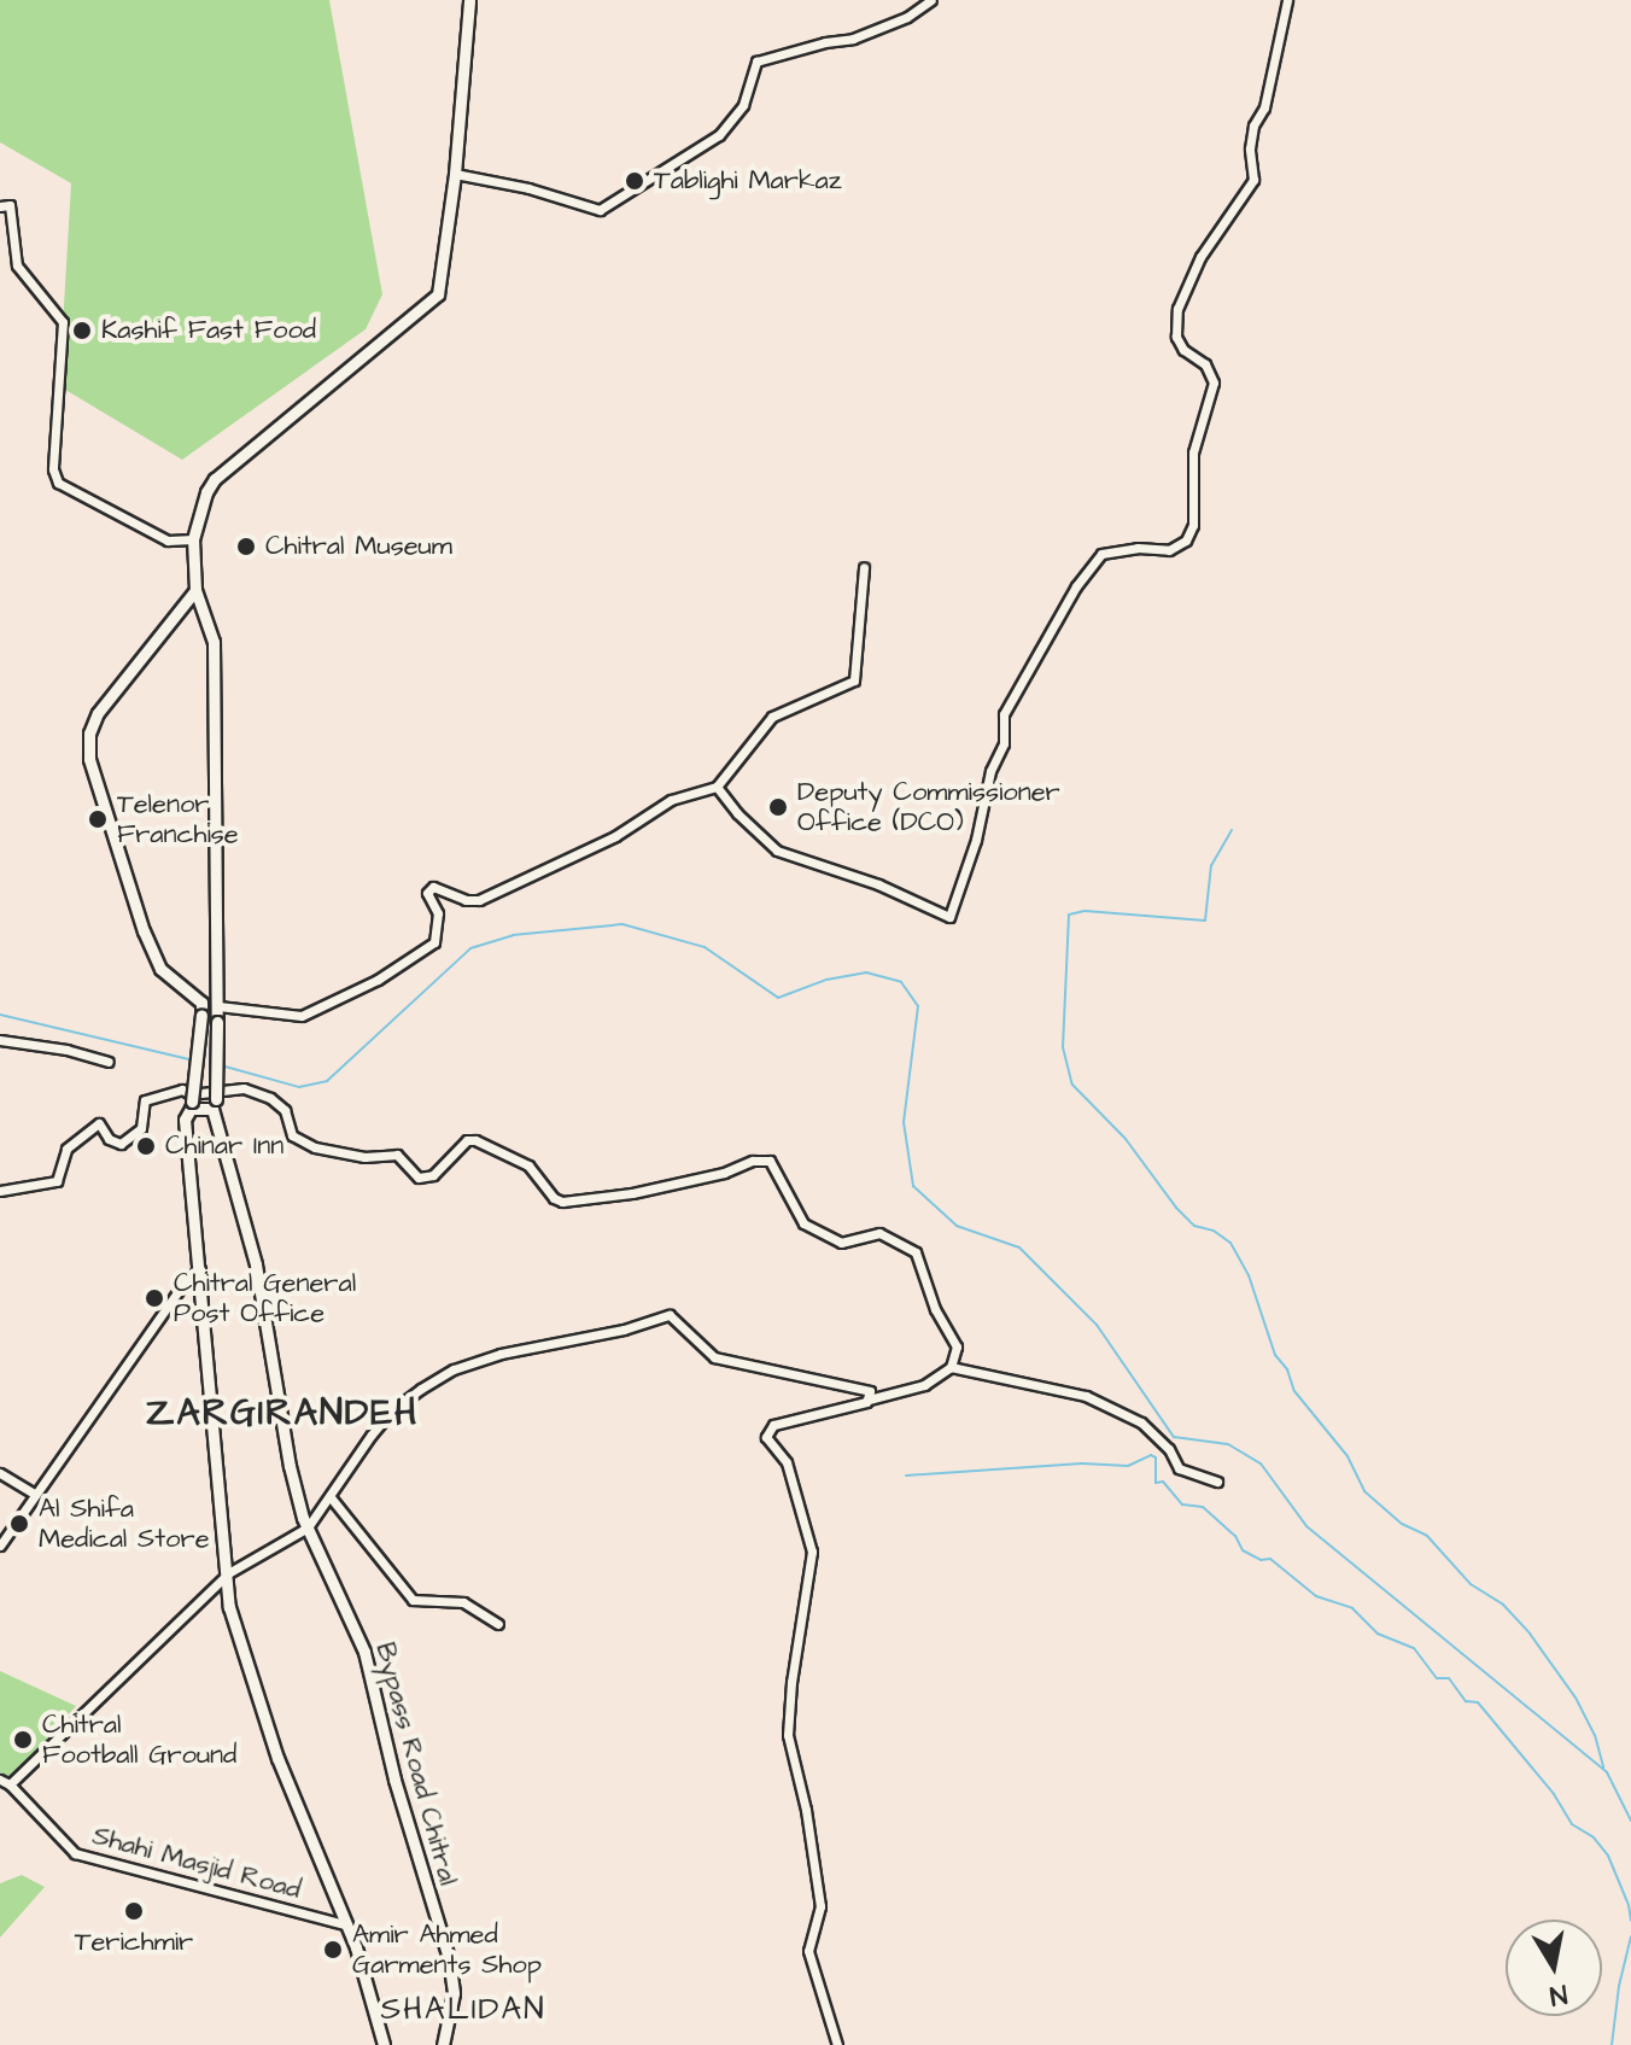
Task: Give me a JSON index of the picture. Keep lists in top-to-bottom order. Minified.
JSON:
{"streets":{"street":["Bypass Road Chitral","Shahi Masjid Road"]},"crossings":[["Bypass Road Chitral","Shahi Masjid Road"]],"districts":["ZARGIRANDEH","SHALIDAN"],"places":["Tablighi Markaz","Kashif Fast Food","Chitral Museum","Deputy Commissioner Office (DCO)","Telenor Franchise","Chinar Inn","Chitral General Post Office","Al Shifa Medical Store","Chitral Football Ground","Terichmir","Amir Ahmed Garments Shop"],"north":"bottom"}
